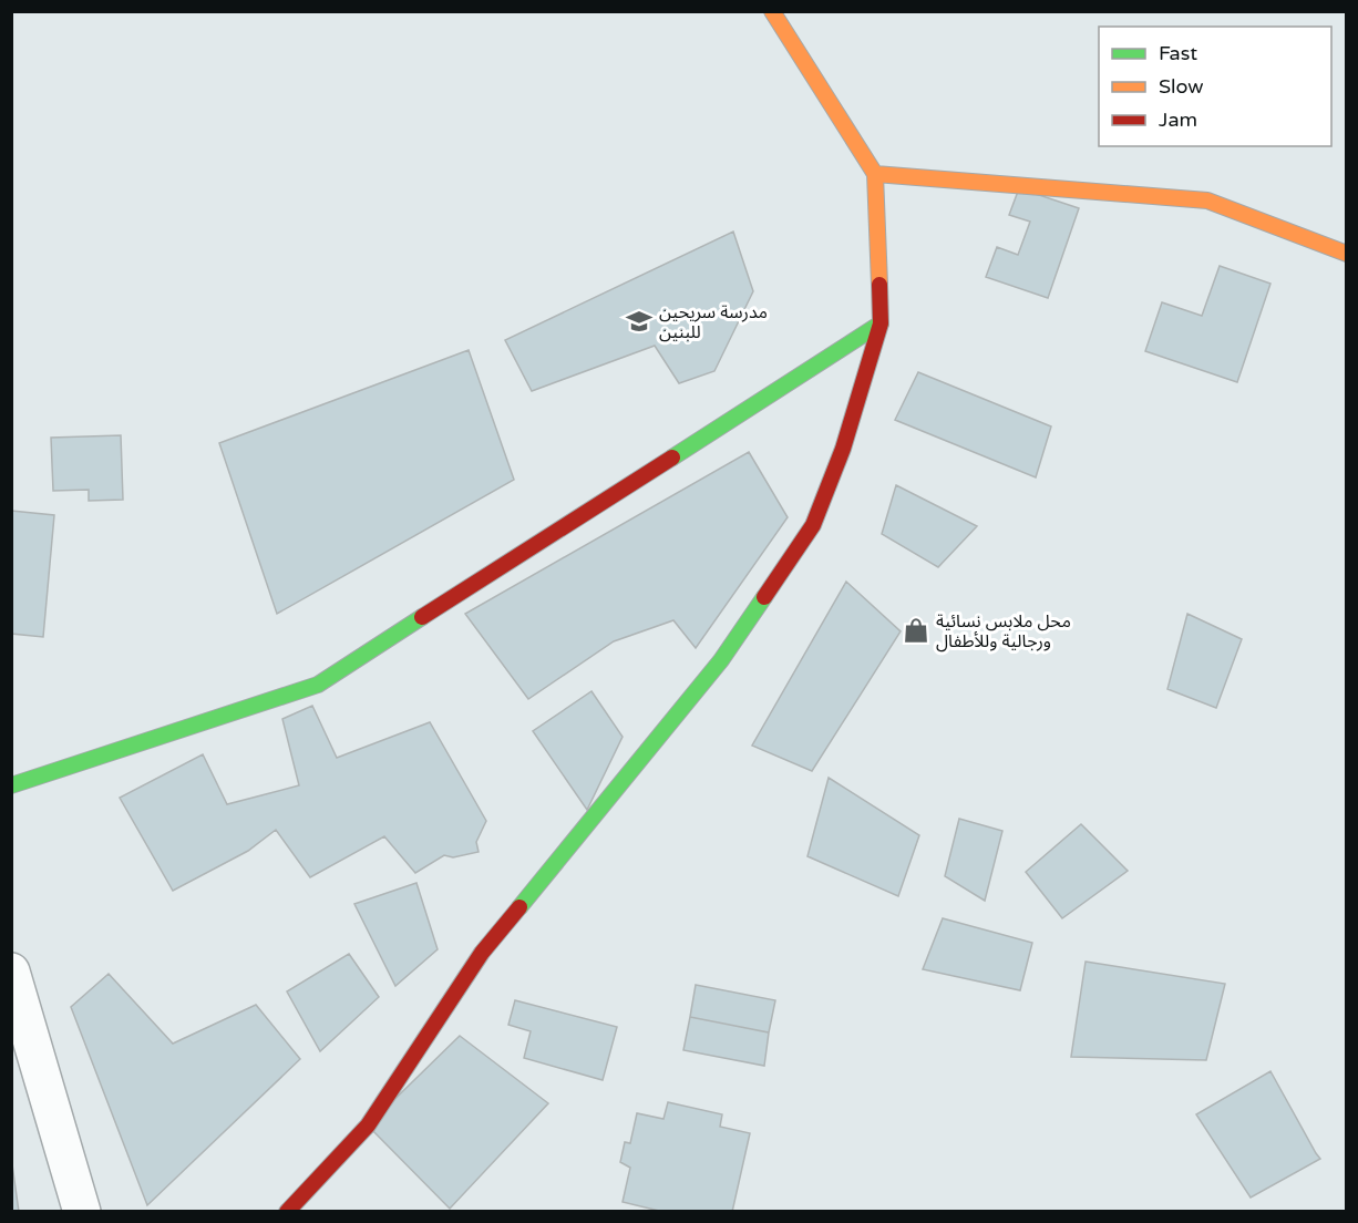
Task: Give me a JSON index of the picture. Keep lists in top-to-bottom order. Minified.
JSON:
{"places":{"school or university":["مدرسة سريحين للبنين"],"shop":["محل ملابس نسائية ورجالية وللأطفال"]},"legend":["Fast","Slow","Jam"]}
